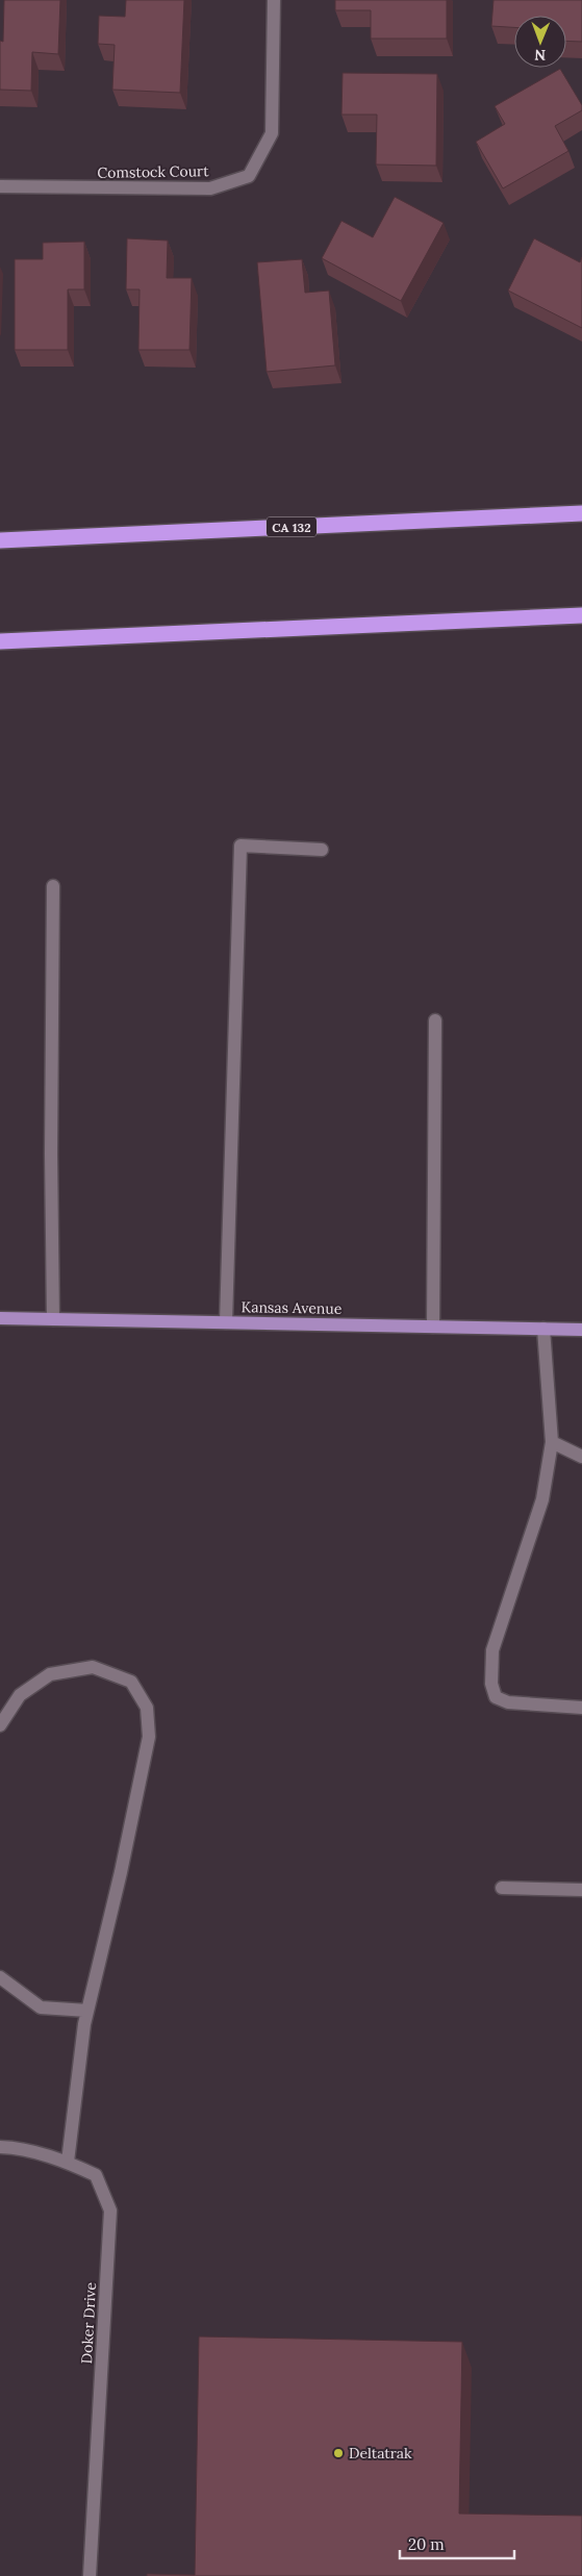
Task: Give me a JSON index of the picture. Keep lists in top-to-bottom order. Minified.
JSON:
{"streets":{"highway":["CA 132"],"main road":["Kansas Avenue"],"street":["Comstock Court","Doker Drive"]},"places":["Deltatrak"],"scale_bar":"20 m","north":"bottom"}
